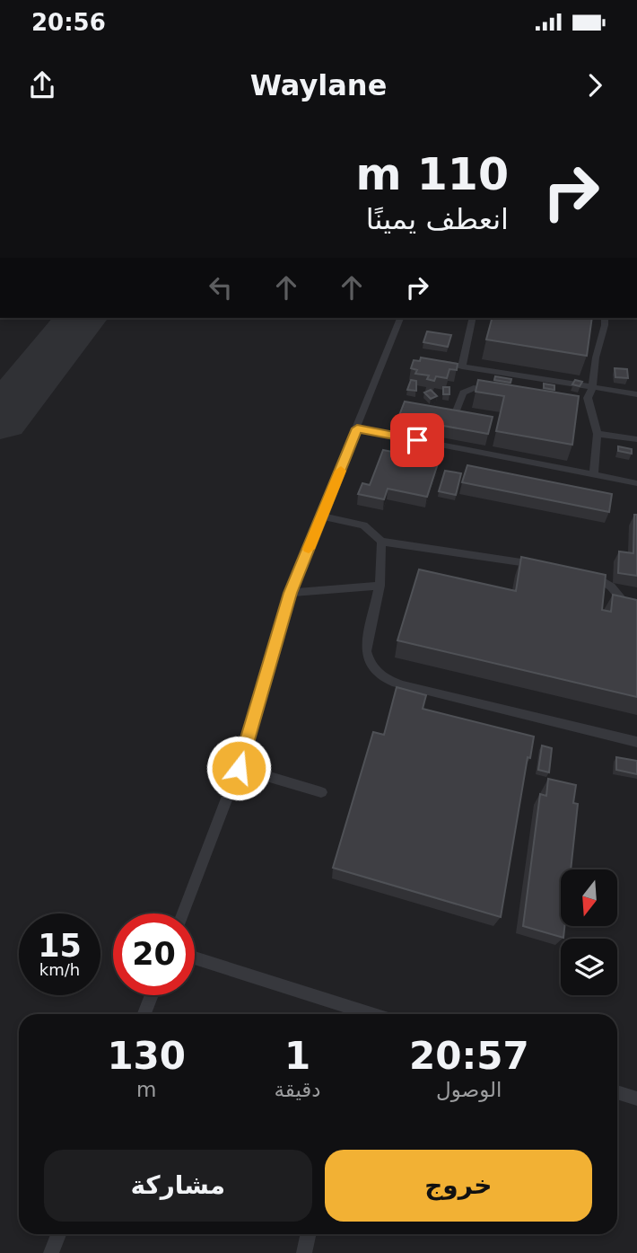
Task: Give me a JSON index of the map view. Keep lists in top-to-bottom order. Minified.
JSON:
{"north":"bottom","page":{"status":"20:56","header":"Waylane","turn":["110 m","انعطف يمينًا"],"speed":"15 km/h","limit":"20","eta":["20:57","الوصول","1","دقيقة","130","m"],"buttons":["خروج","مشاركة"]}}
